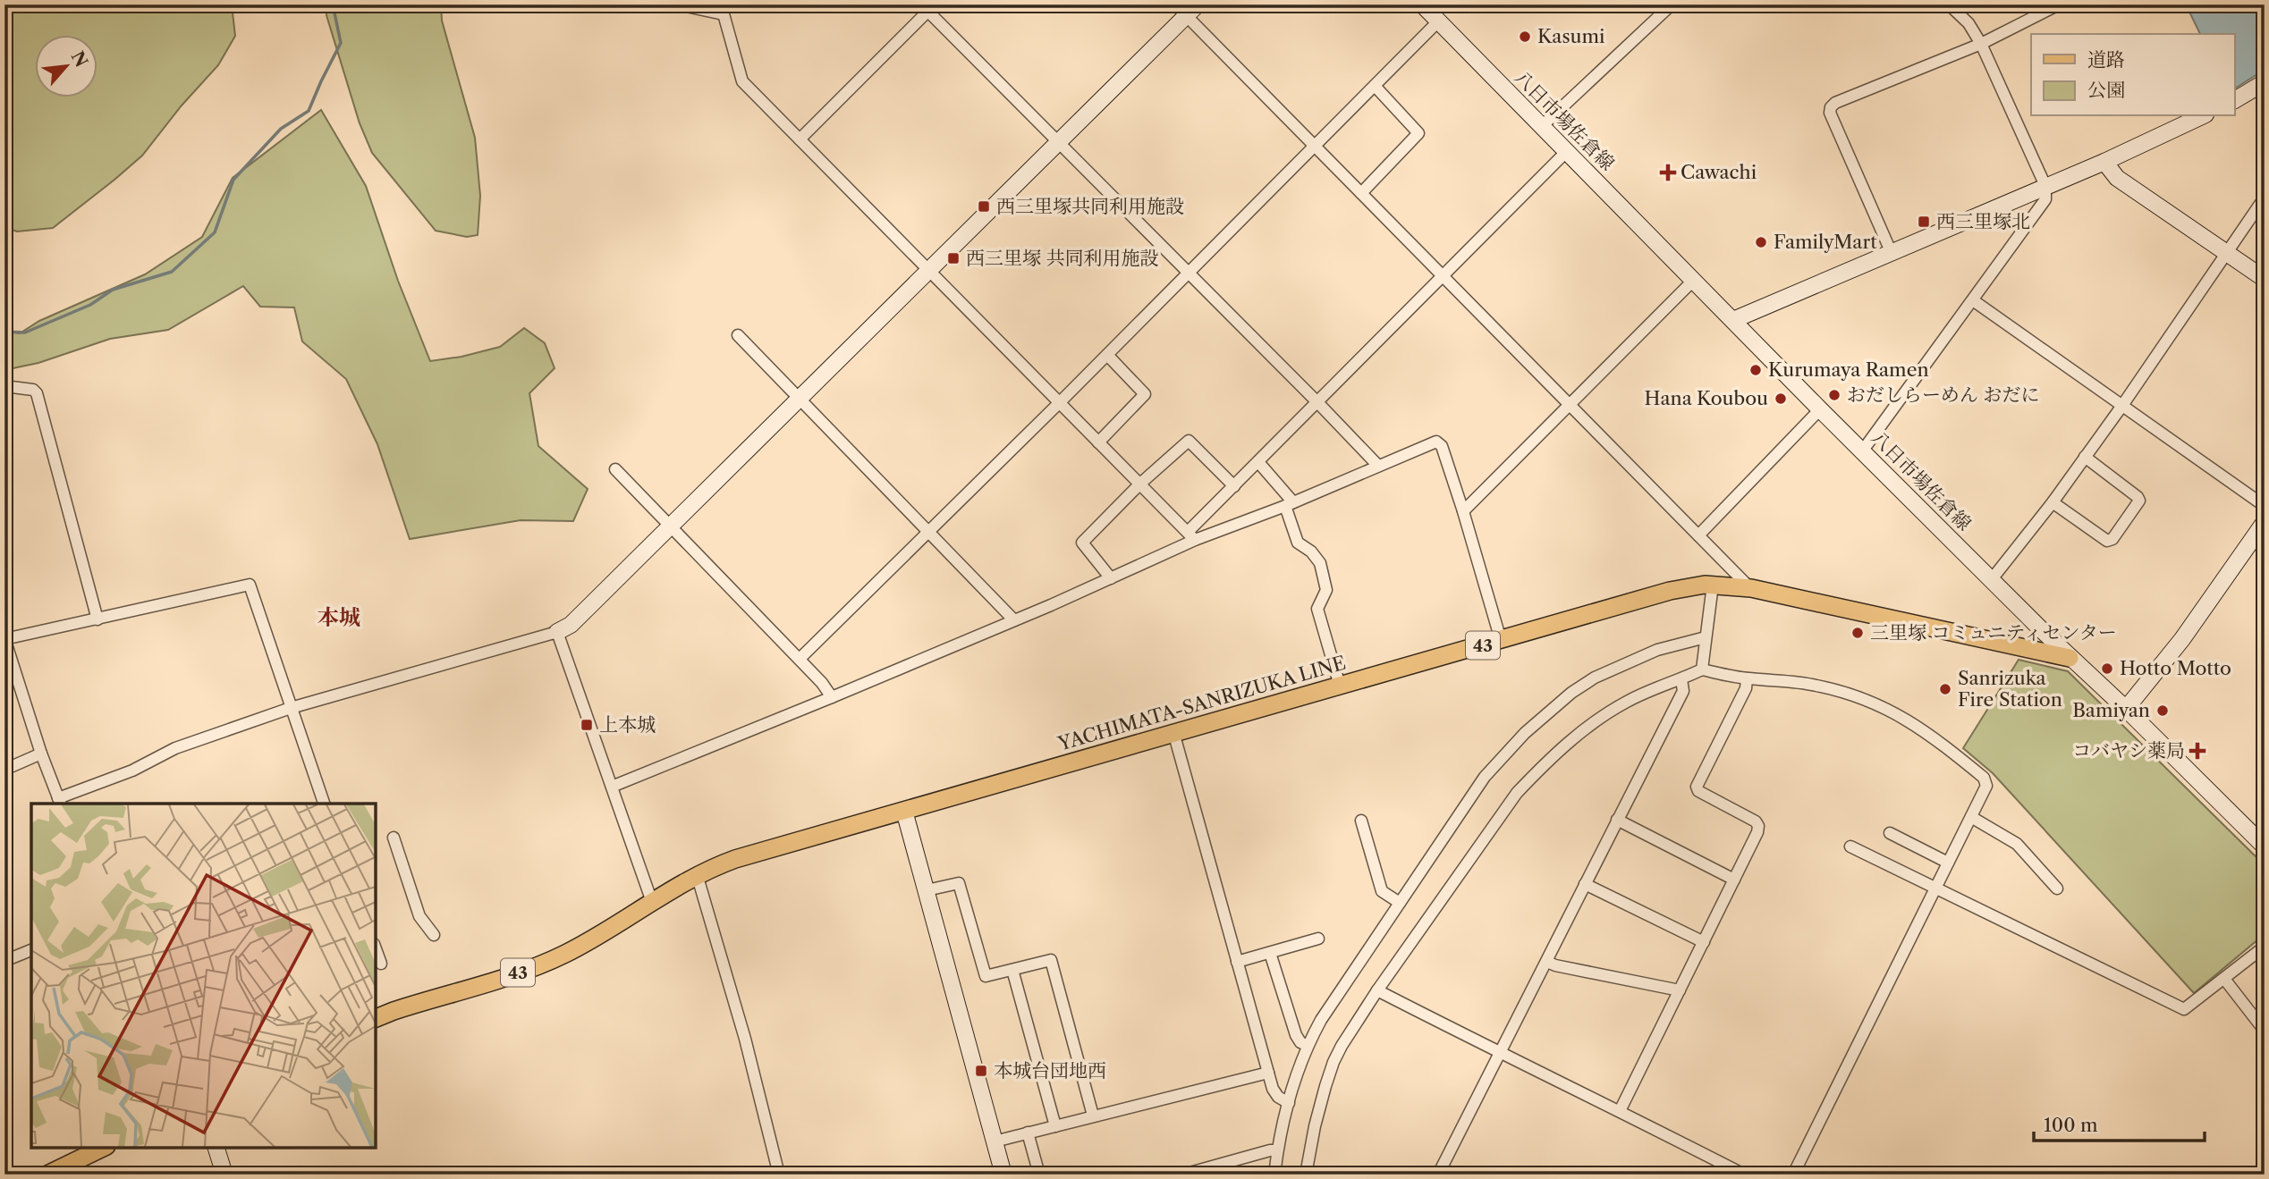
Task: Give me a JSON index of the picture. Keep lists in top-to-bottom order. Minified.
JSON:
{"streets":{"main road":["43","YACHIMATA-SANRIZUKA LINE"],"street":["八日市場佐倉線"]},"crossings":[["八日市場佐倉線","YACHIMATA-SANRIZUKA LINE"]],"districts":["本城"],"places":{"other":["Kasumi","FamilyMart","Kurumaya Ramen","おだしらーめん おだに","Hana Koubou","三里塚 コミュニティセンター","Hotto Motto","Sanrizuka Fire Station","Bamiyan"],"health":["Cawachi","コバヤシ薬局"],"transit":["西三里塚共同利用施設","西三里塚北","西三里塚 共同利用施設","上本城","本城台団地西"]},"legend":["道路","公園"],"scale_bar":"100 m","north":"top right"}
